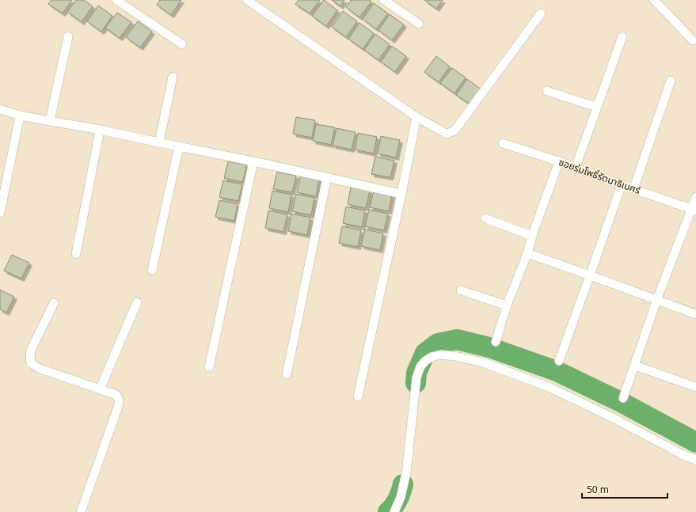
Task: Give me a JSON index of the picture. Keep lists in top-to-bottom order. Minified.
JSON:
{"streets":{"street":["ซอยร่มโพธิ์รัตนาธิเบศร์"]},"scale_bar":"50 m"}
